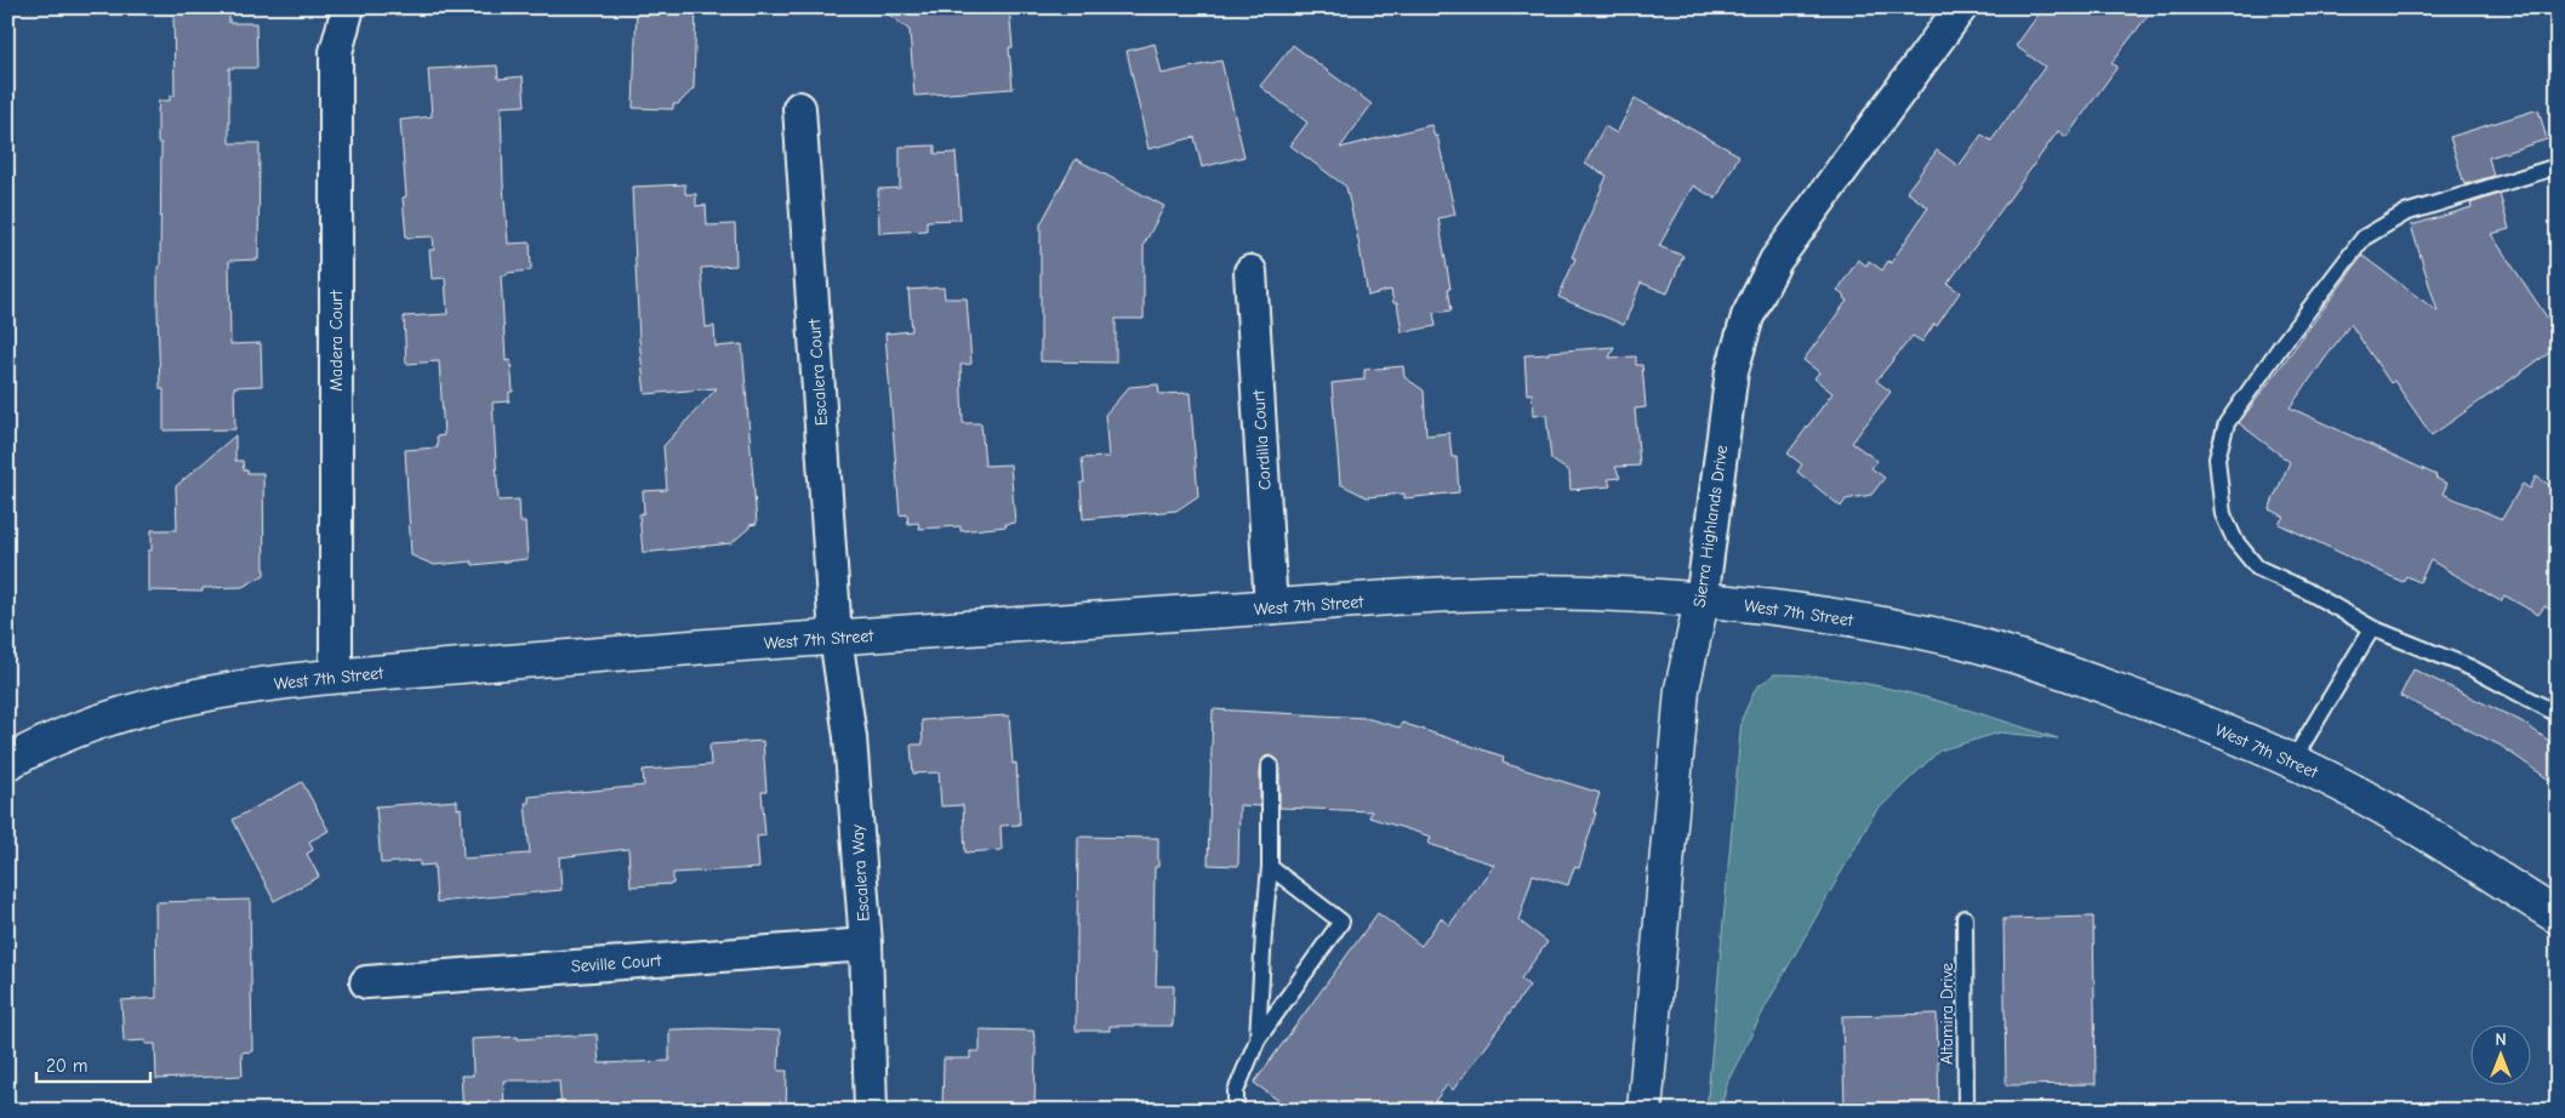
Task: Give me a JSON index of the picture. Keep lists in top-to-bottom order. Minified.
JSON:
{"streets":{"main road":["Sierra Highlands Drive","West 7th Street"],"street":["Madera Court","Escalera Court","Cordilla Court","Escalera Way","Seville Court"],"lane":["Altamira Drive"]},"crossings":[["Madera Court","West 7th Street"],["Escalera Court","West 7th Street"],["Escalera Court","Escalera Way"],["Cordilla Court","West 7th Street"],["Sierra Highlands Drive","West 7th Street"],["West 7th Street","Escalera Way"],["Escalera Way","Seville Court"]],"scale_bar":"20 m","north":"top"}
